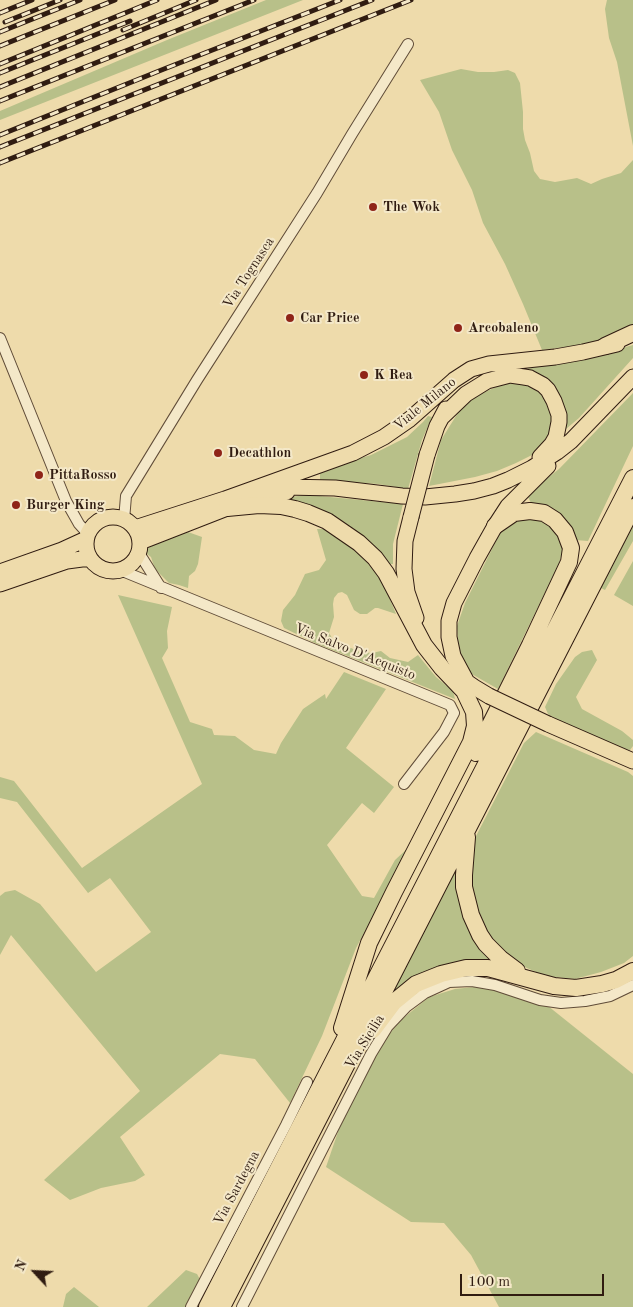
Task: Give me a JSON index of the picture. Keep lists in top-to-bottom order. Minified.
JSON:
{"streets":{"main road":["Viale Milano"],"street":["Via Tognasca","Via Salvo D'Acquisto","Via Sicilia","Via Sardegna"]},"crossings":[["Via Tognasca","Viale Milano"],["Via Tognasca","Via Salvo D'Acquisto"],["Viale Milano","Via Salvo D'Acquisto"]],"places":["The Wok","Car Price","Arcobaleno","K Rea","Decathlon","PittaRosso","Burger King"],"scale_bar":"100 m","north":"top left"}
